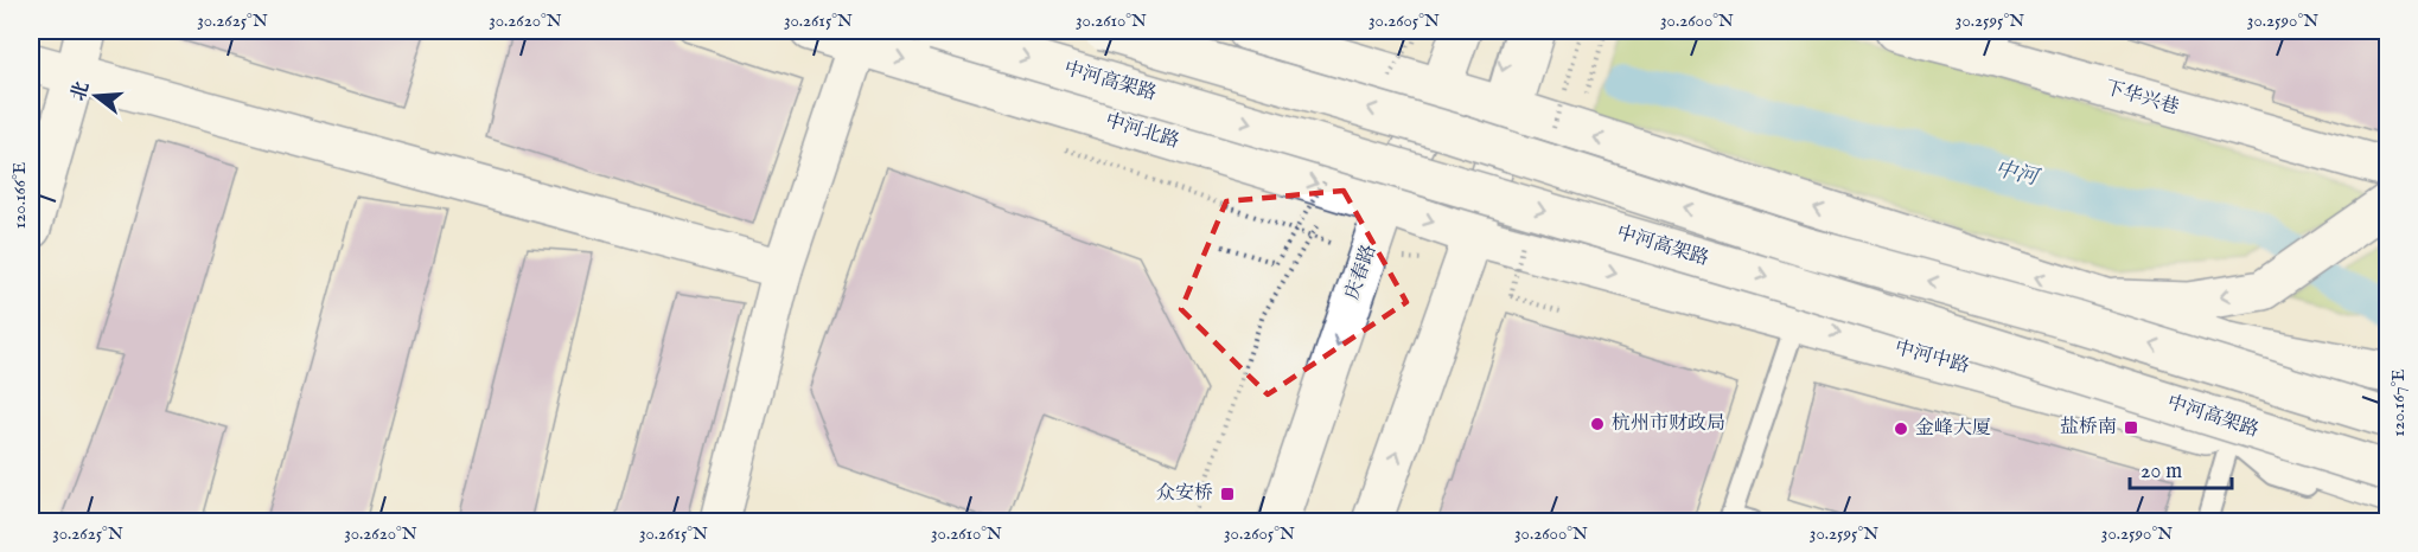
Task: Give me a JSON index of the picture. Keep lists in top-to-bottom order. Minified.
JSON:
{"streets":{"main road":["中河高架路","下华兴巷","中河北路","庆春路","中河中路"]},"crossings":[["中河北路","庆春路"],["中河北路","中河中路"]],"water":["中河"],"places":{"other":["杭州市财政局","金峰大厦"],"transit":["盐桥南","众安桥"]},"scale_bar":"20 m","north":"left","coordinates":["30.2625°N","30.2620°N","30.2615°N","30.2610°N","30.2605°N","30.2600°N","30.2595°N","30.2590°N","120.166°E","120.167°E"]}
